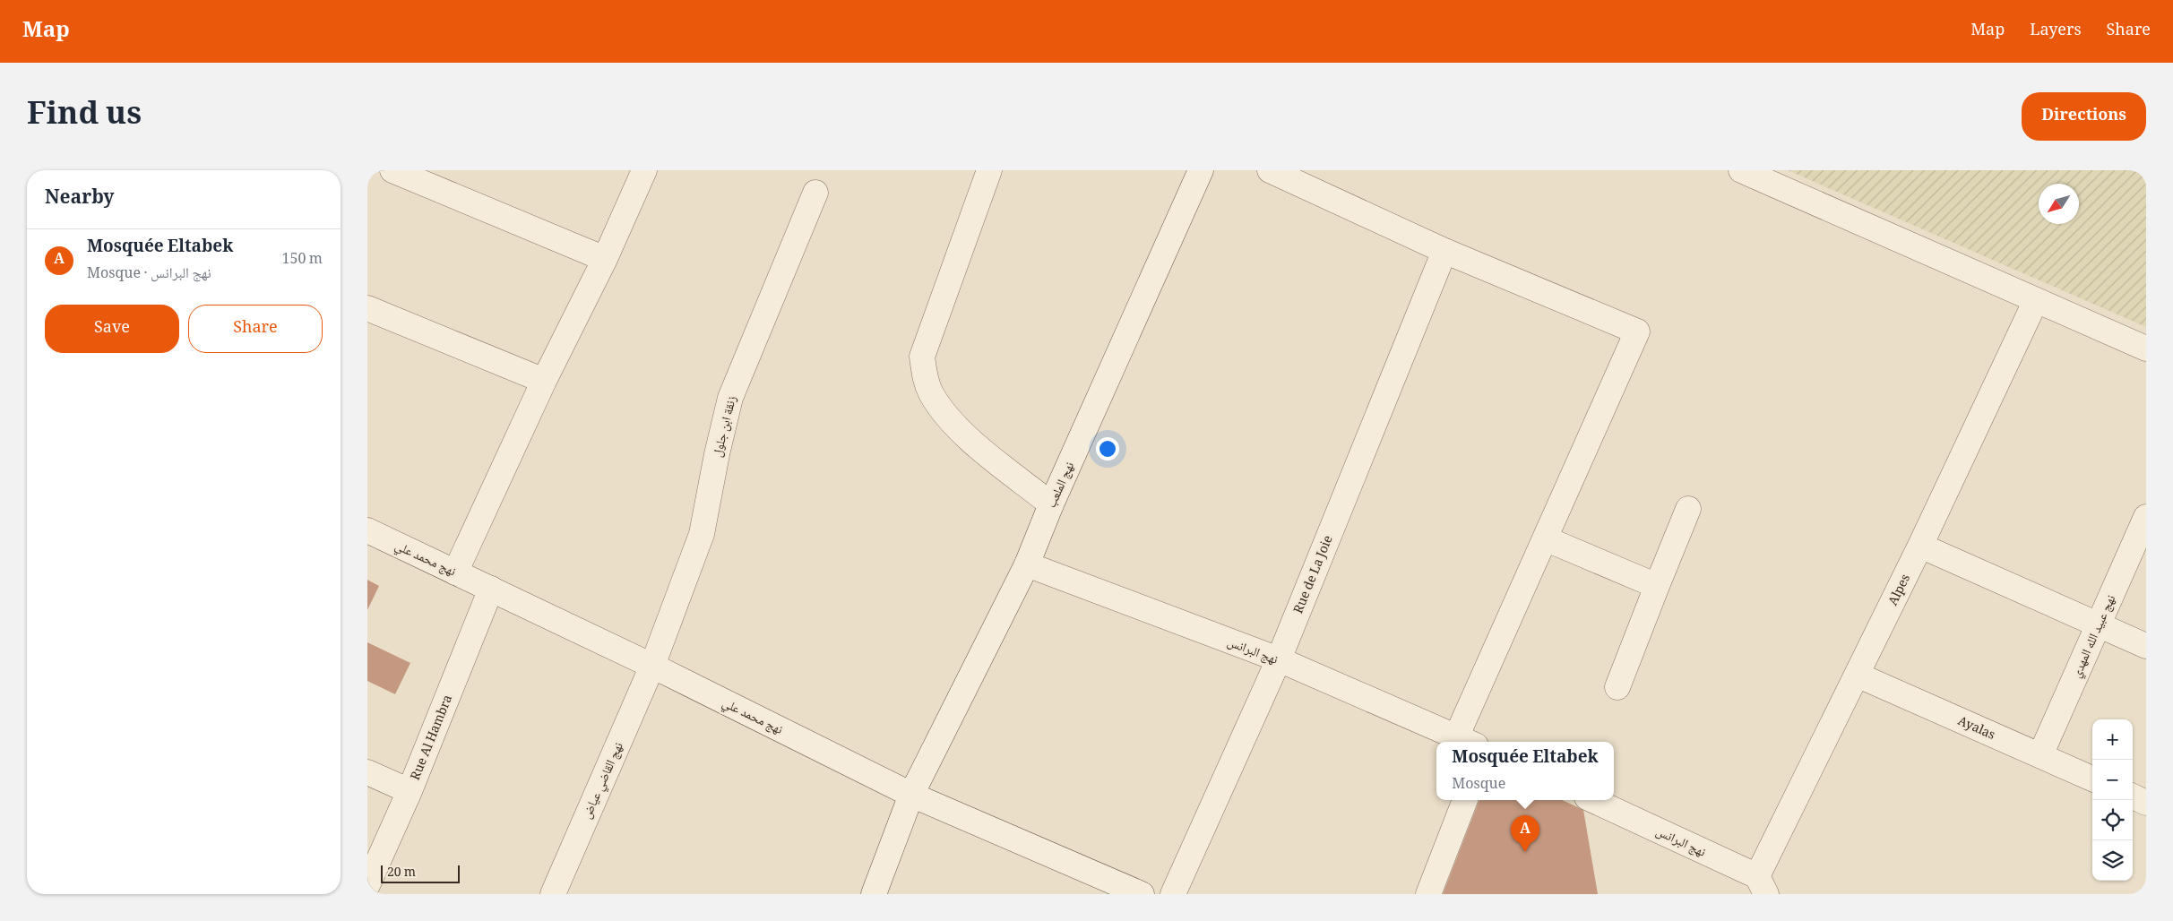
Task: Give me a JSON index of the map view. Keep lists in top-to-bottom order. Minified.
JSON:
{"streets":{"street":["زنقة ابن جلول","نهج الملعب","نهج محمد علي","Rue de La Joie","Alpes","نهج عبيد الله المهدي","نهج البرانس","Ayalas","Rue Al Hambra","نهج القاضي عياض"]},"crossings":[["زنقة ابن جلول","نهج محمد علي"],["زنقة ابن جلول","نهج القاضي عياض"],["نهج الملعب","نهج محمد علي"],["نهج الملعب","نهج البرانس"],["نهج محمد علي","Rue Al Hambra"],["نهج محمد علي","نهج القاضي عياض"],["Rue de La Joie","نهج البرانس"],["Alpes","نهج البرانس"],["Alpes","Ayalas"],["نهج عبيد الله المهدي","Ayalas"]],"scale_bar":"20 m","north":"bottom left","page":{"header":"Map","nav":["Map","Layers","Share"],"title":"Find us","buttons":["Directions",["Save","Share"]],"heading":"Nearby","list":[{"mark":"A","name":"Mosquée Eltabek","note":"Mosque · نهج البرانس","value":"150 m"}],"map_buttons":["+","−"],"popup":["Mosquée Eltabek","Mosque"],"pins":"A","scale":"20 m"}}
